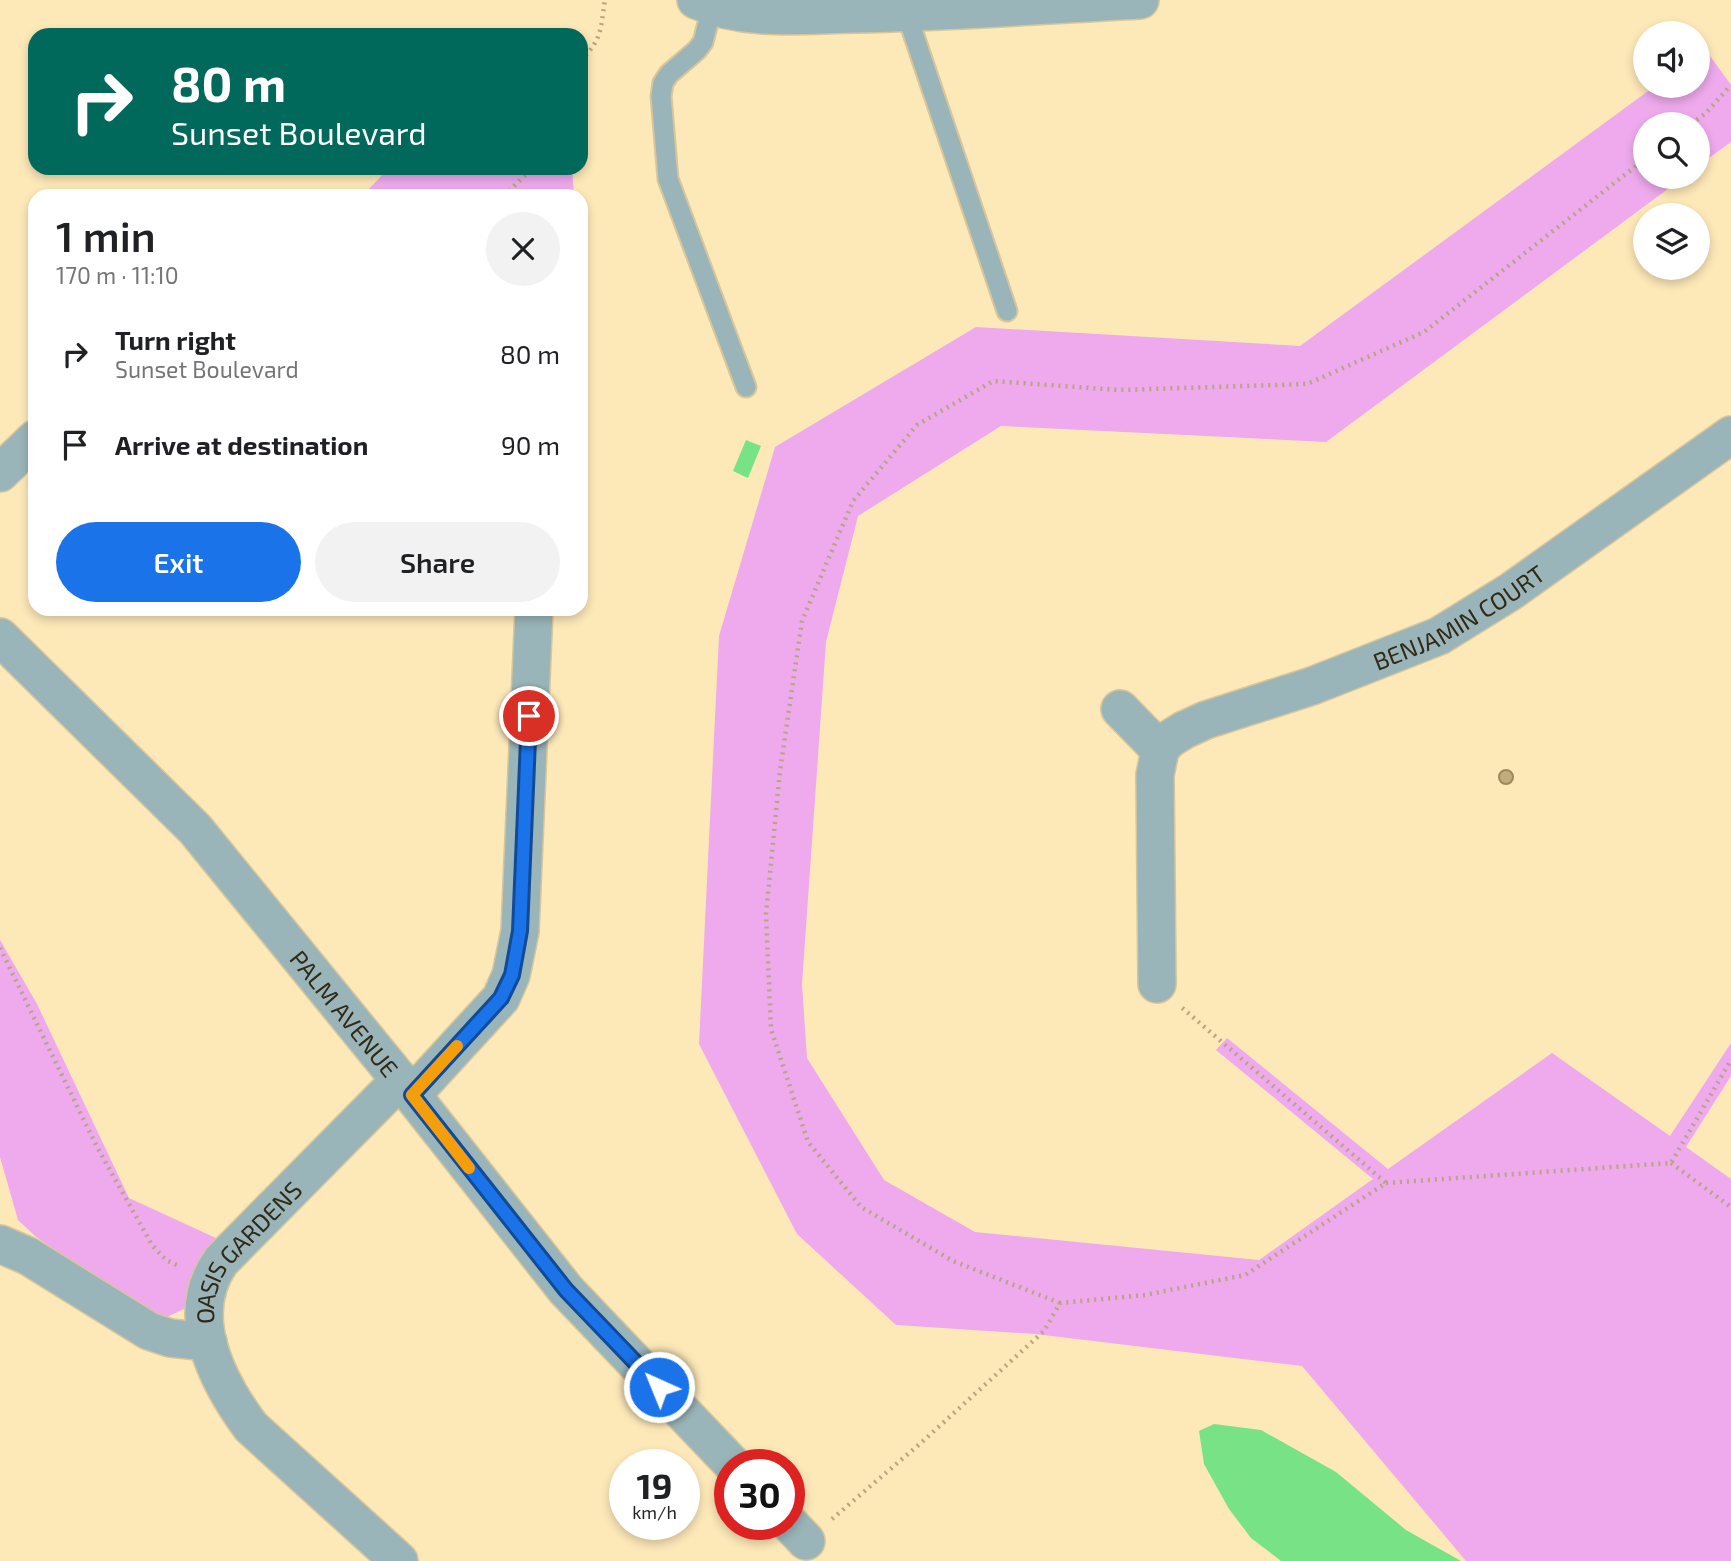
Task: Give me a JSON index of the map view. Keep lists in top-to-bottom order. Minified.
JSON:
{"streets":{"street":["BENJAMIN COURT","PALM AVENUE","OASIS GARDENS"]},"crossings":[["PALM AVENUE","OASIS GARDENS"]],"page":{"turn":["80 m","Sunset Boulevard"],"heading":["1 min","170 m · 11:10"],"list":[{"name":"Turn right","note":"Sunset Boulevard","value":"80 m"},{"name":"Arrive at destination","value":"90 m"}],"buttons":["Exit","Share"],"speed":"19 km/h","limit":"30"}}
